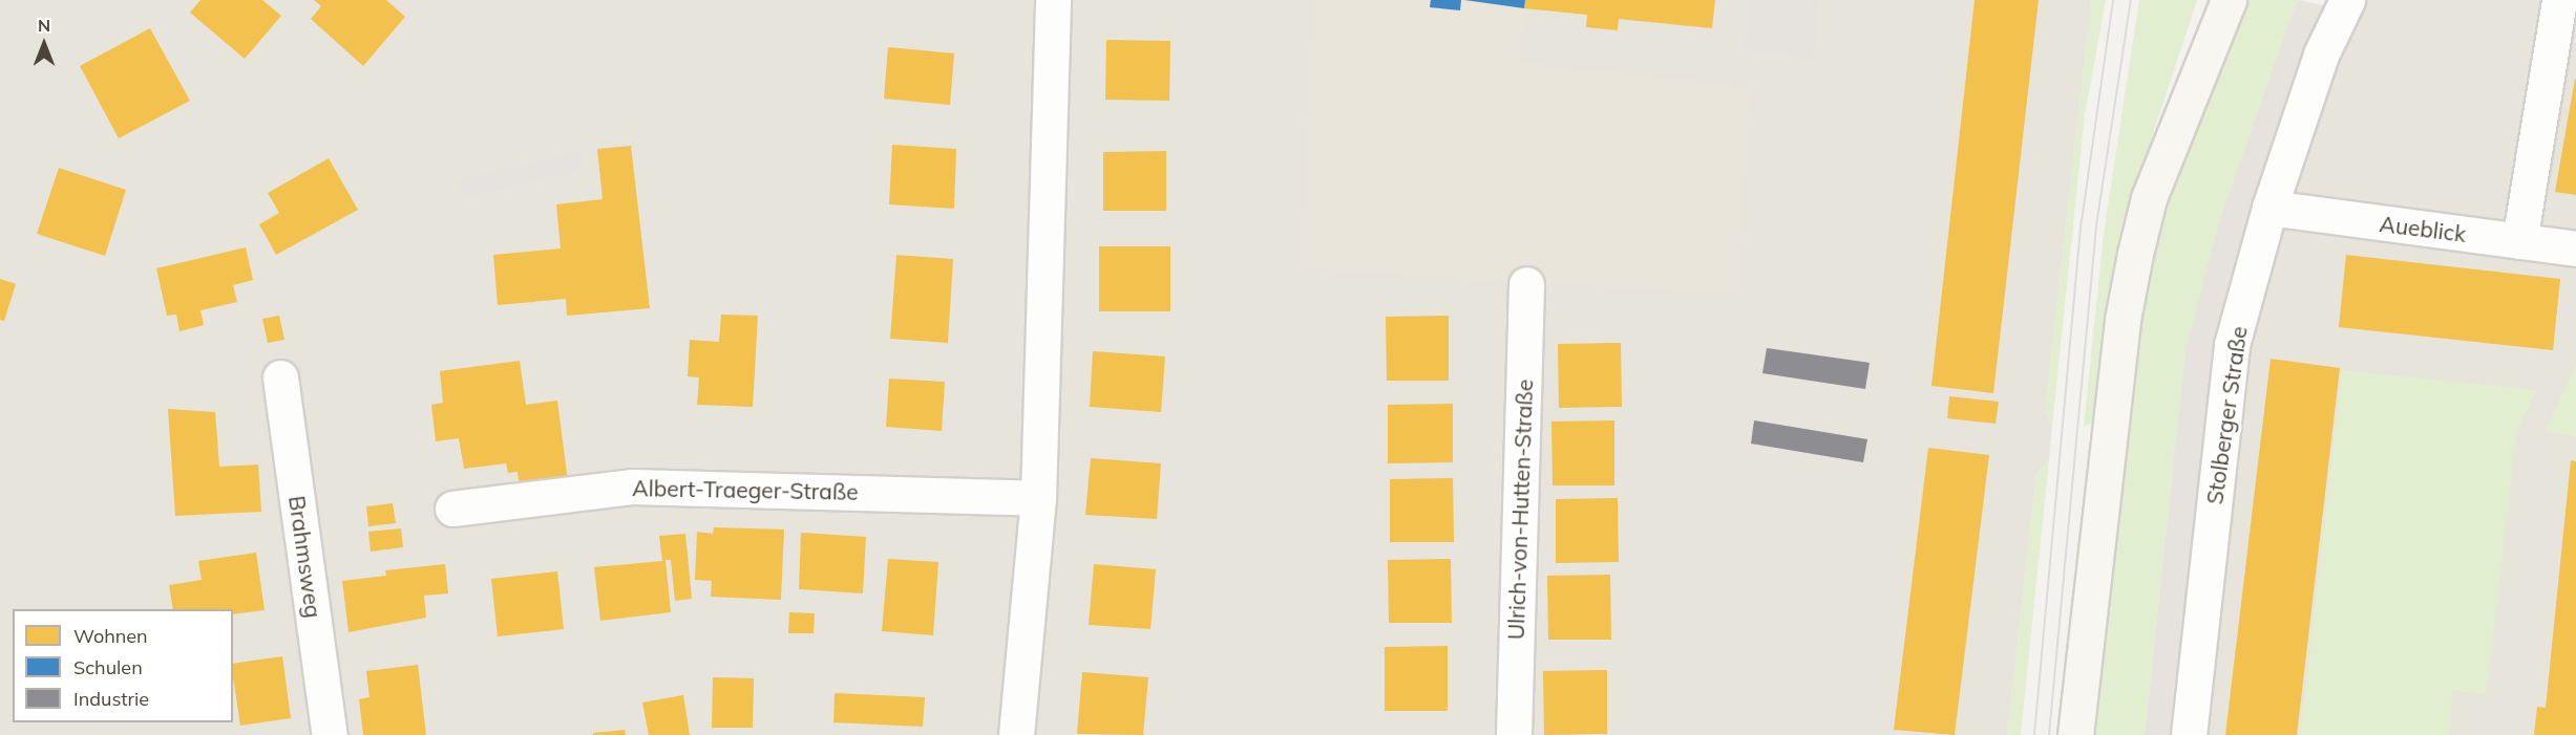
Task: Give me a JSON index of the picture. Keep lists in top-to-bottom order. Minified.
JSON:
{"streets":{"street":["Aueblick","Stolberger Straße","Albert-Traeger-Straße","Ulrich-von-Hutten-Straße","Brahmsweg"]},"crossings":[["Aueblick","Stolberger Straße"]],"legend":["Wohnen","Schulen","Industrie"],"north":"top"}
